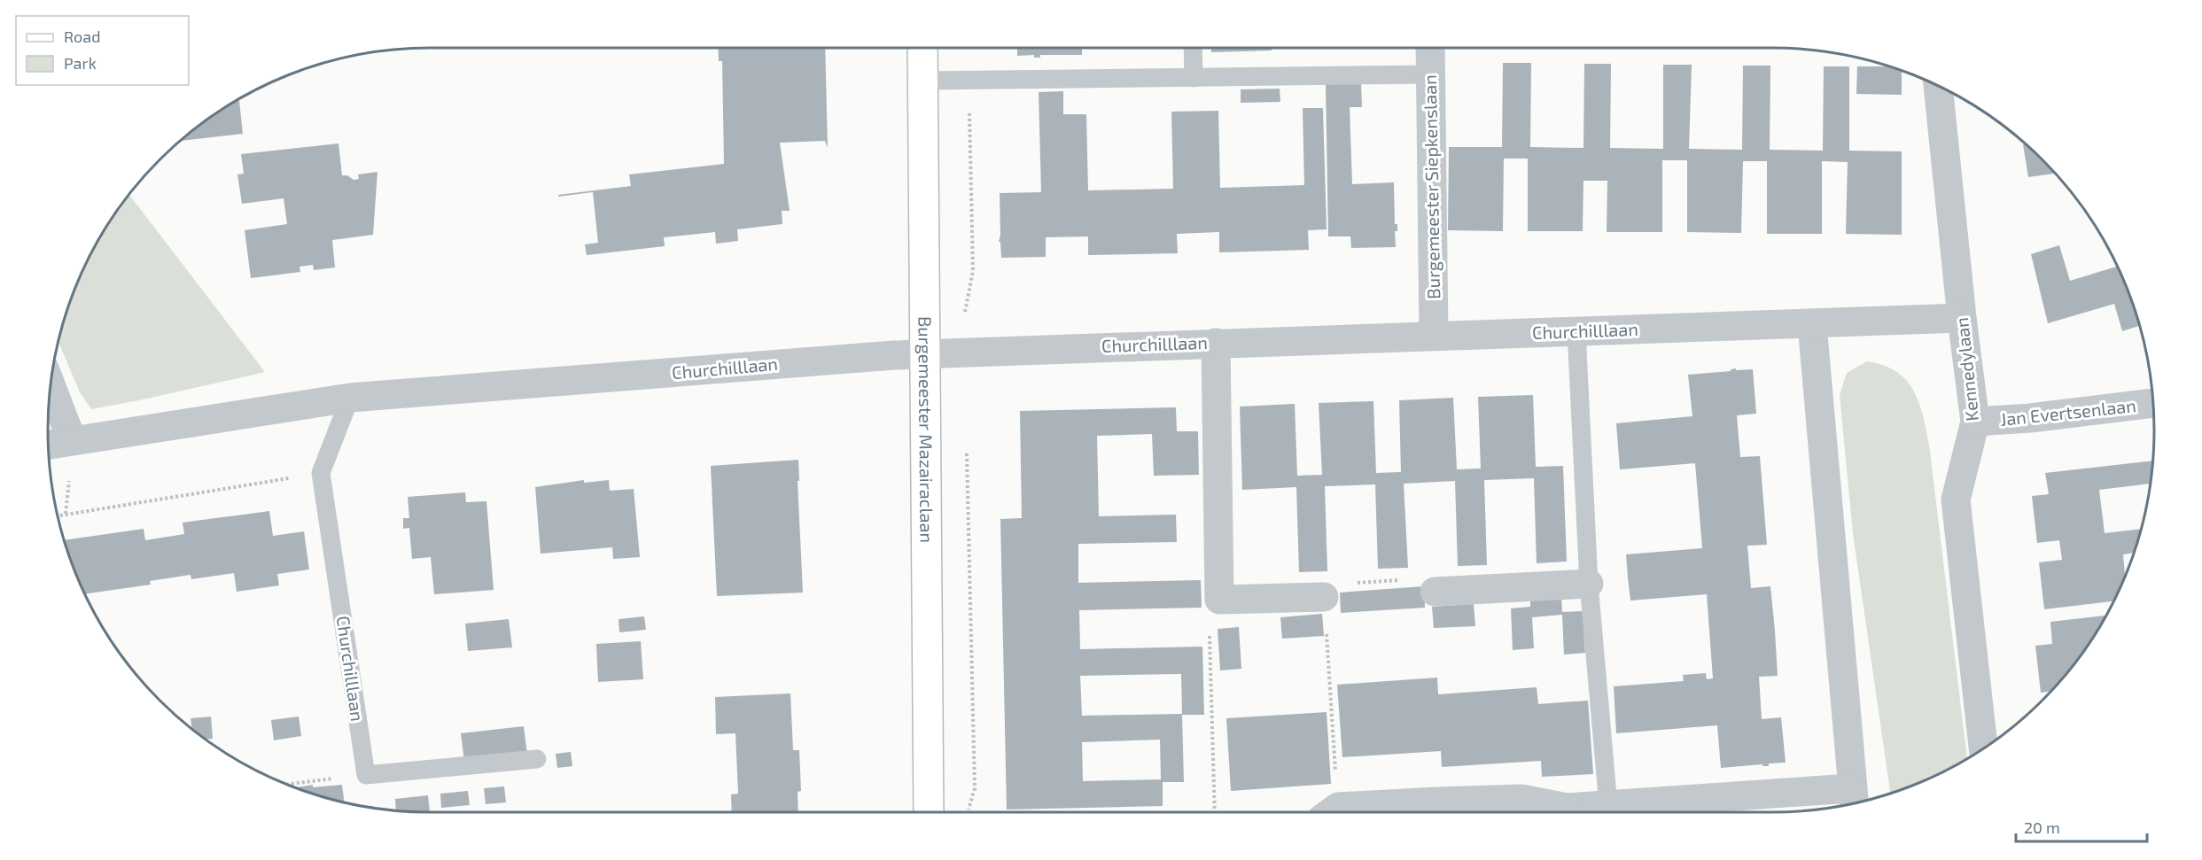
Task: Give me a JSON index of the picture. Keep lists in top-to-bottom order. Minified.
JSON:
{"streets":{"street":["Burgemeester Siepkenslaan","Churchilllaan","Kennedylaan","Jan Evertsenlaan","Burgemeester Mazairaclaan"]},"crossings":[["Burgemeester Siepkenslaan","Churchilllaan"],["Churchilllaan","Kennedylaan"],["Churchilllaan","Burgemeester Mazairaclaan"],["Kennedylaan","Jan Evertsenlaan"]],"legend":["Road","Park"],"scale_bar":"20 m"}
